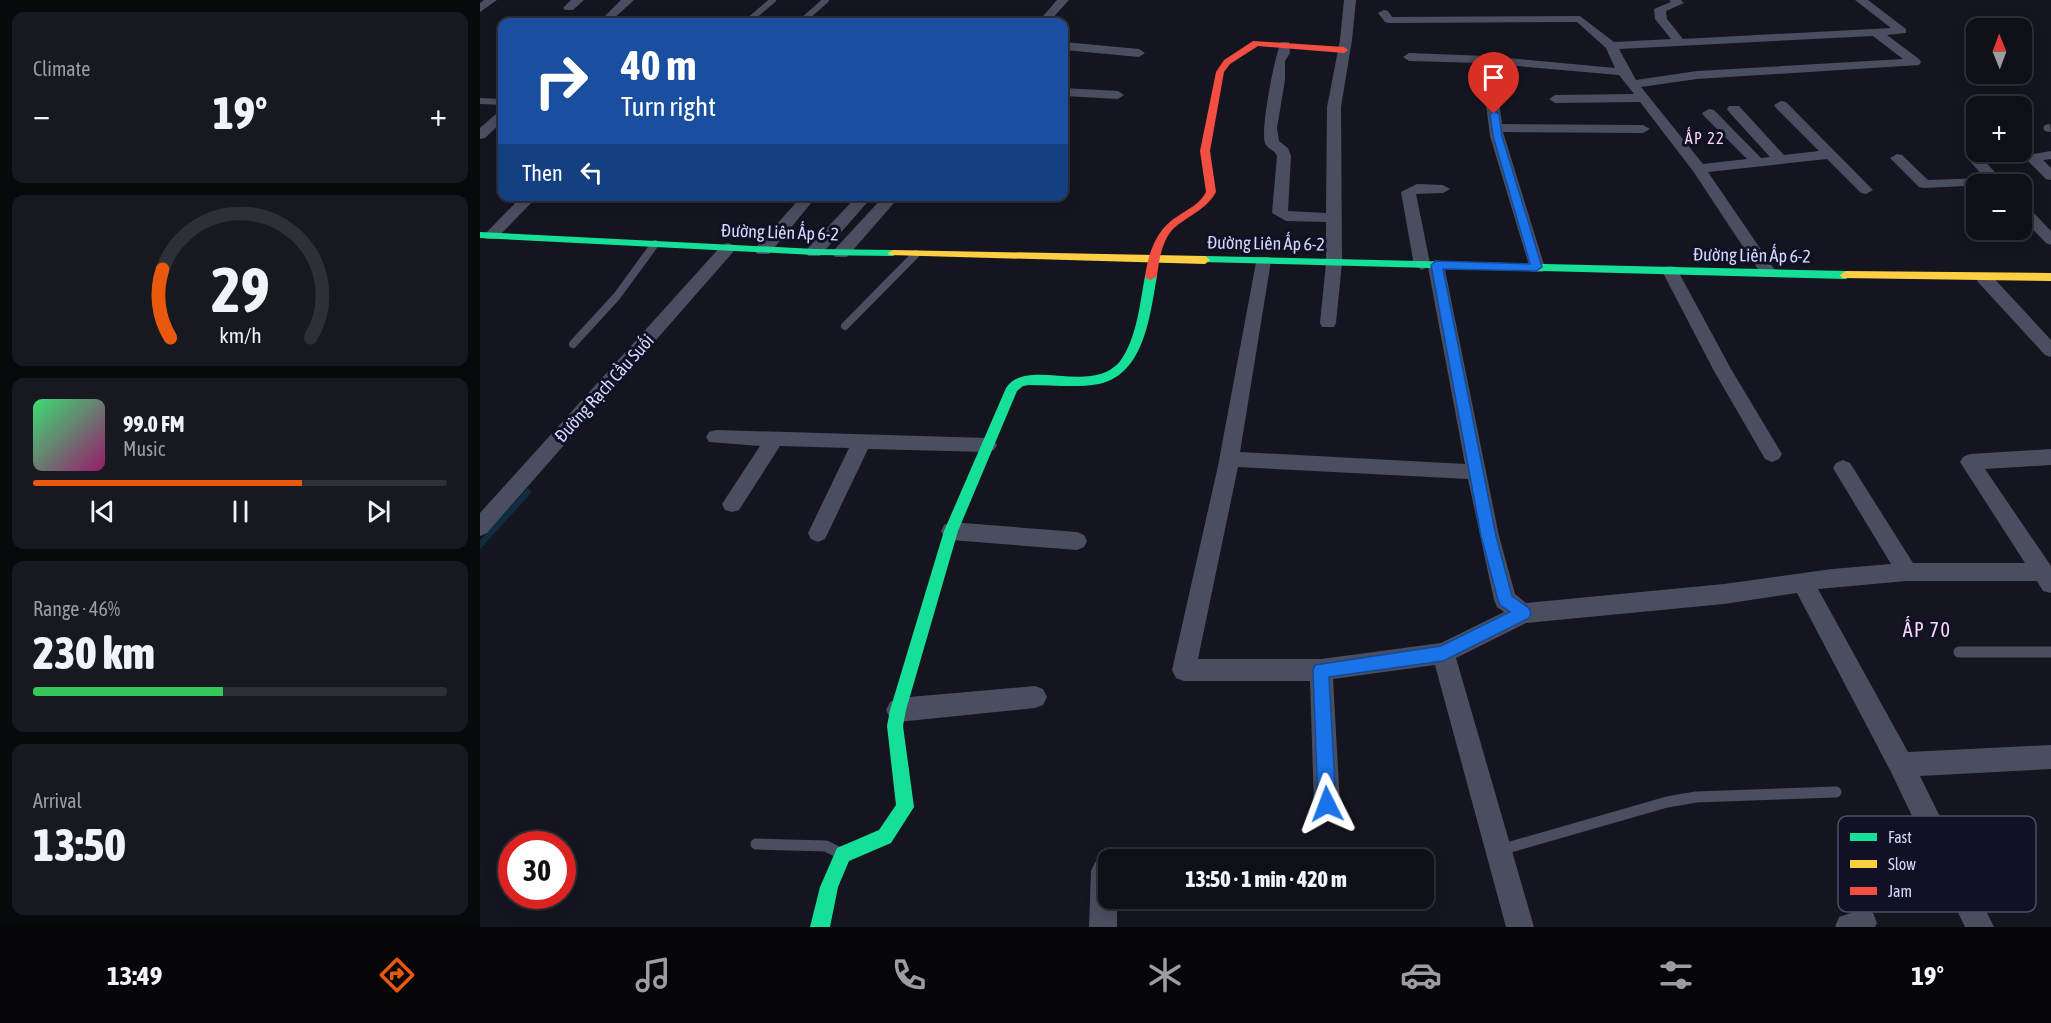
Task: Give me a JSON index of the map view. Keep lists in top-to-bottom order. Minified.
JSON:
{"streets":{"street":["Đường Liên Ấp 6-2","Đường Rạch Cầu Suối"]},"crossings":[["Đường Liên Ấp 6-2","Đường Rạch Cầu Suối"]],"districts":["ẤP 22","ẤP 70"],"legend":["Fast","Slow","Jam"],"north":"top","page":{"tile":["Climate",["Range · 46%","230 km"],["Arrival","13:50"]],"map_buttons":["+","−"],"turn":["40 m","Turn right"],"heat":["−","19°","+"],"then":"Then","song":["99.0 FM","Music"],"limit":"30","trip":"13:50 · 1 min · 420 m","tabs":["13:49","19°"],"gauge":["29","km/h"]}}
